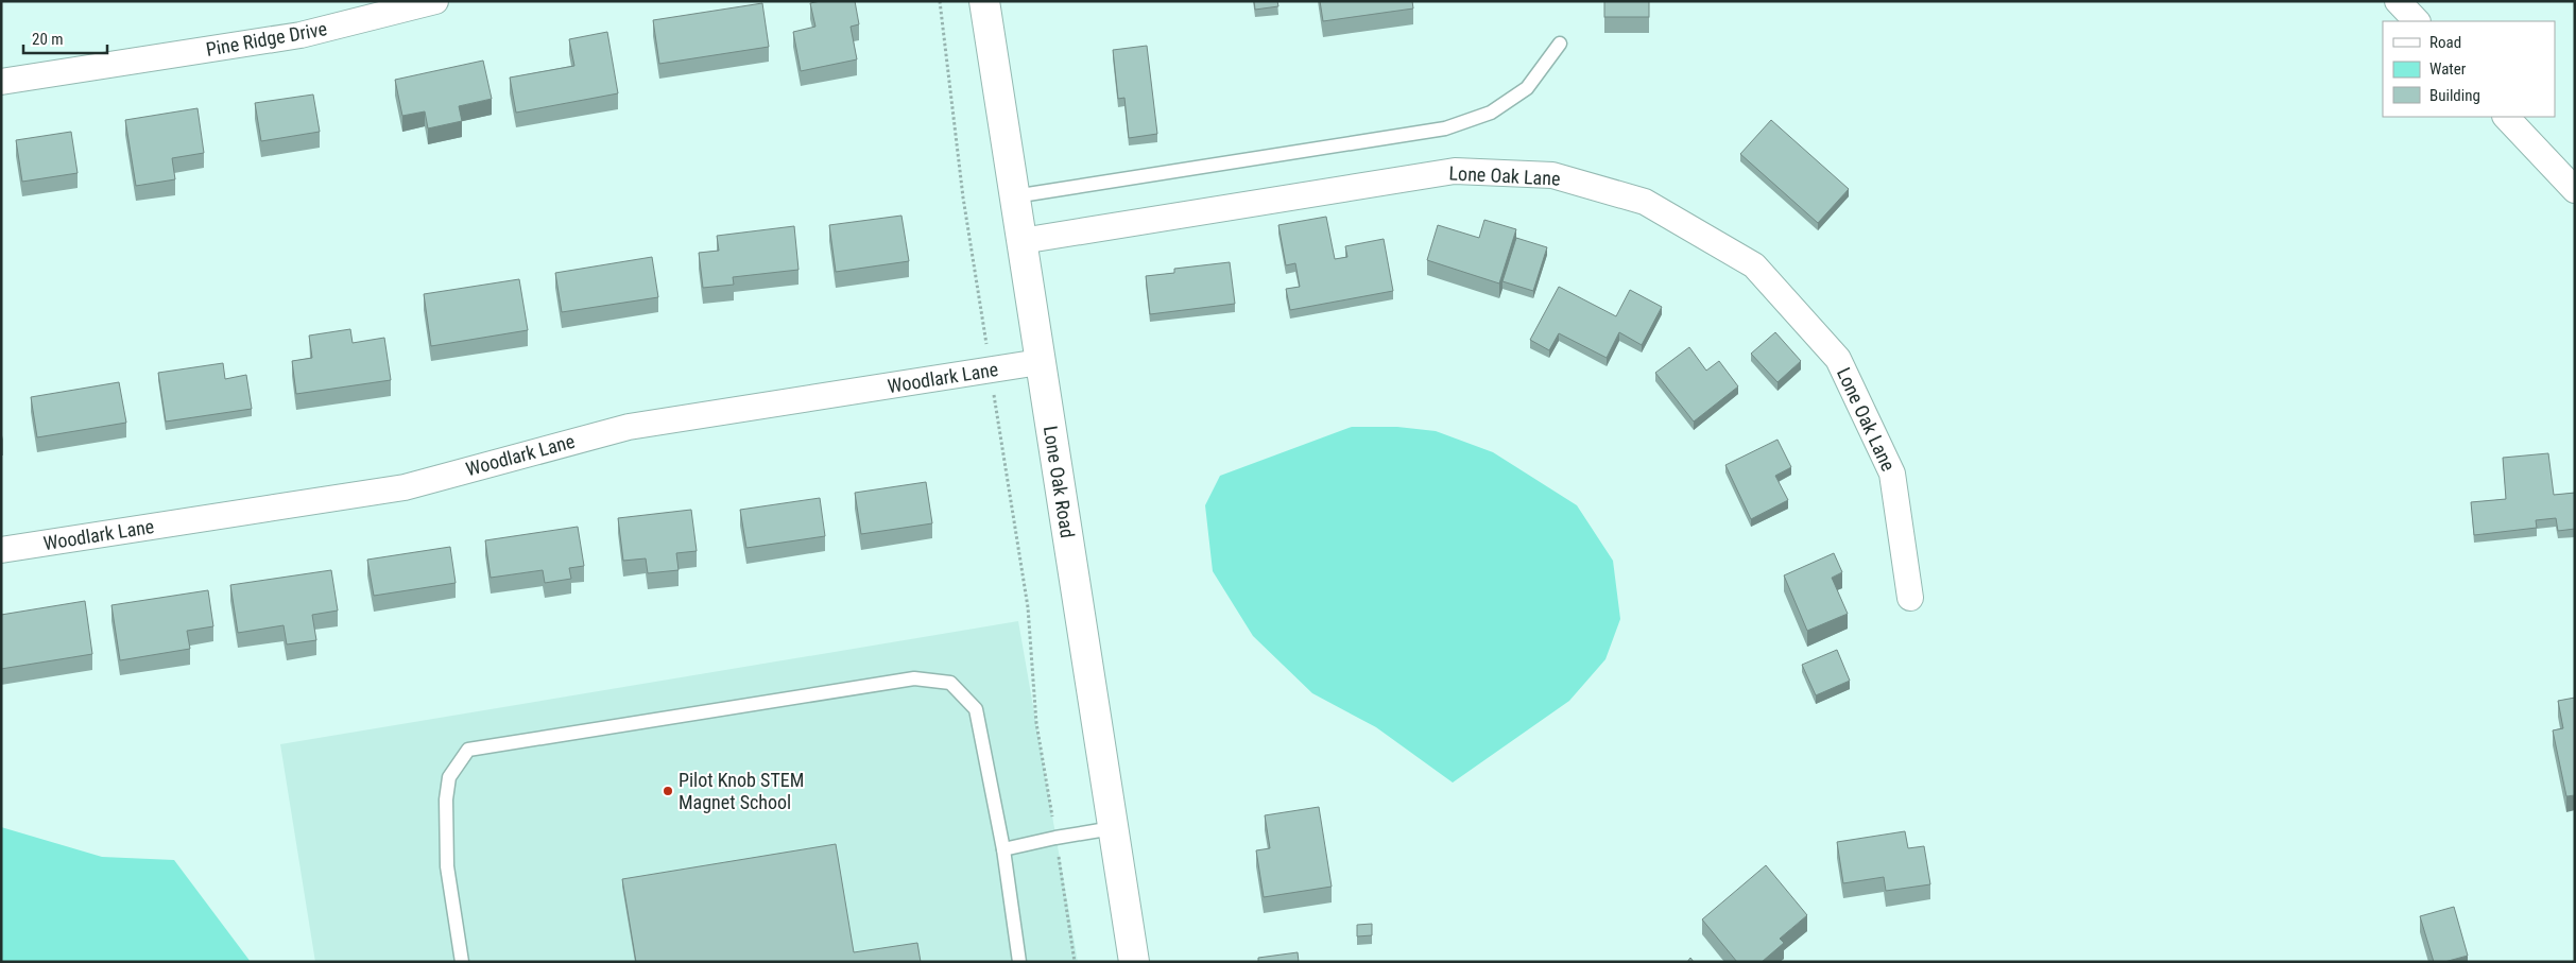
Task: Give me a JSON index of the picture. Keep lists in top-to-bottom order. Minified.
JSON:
{"streets":{"main road":["Lone Oak Road"],"street":["Pine Ridge Drive","Lone Oak Lane","Woodlark Lane"]},"crossings":[["Lone Oak Lane","Lone Oak Road"],["Woodlark Lane","Lone Oak Road"]],"places":["Pilot Knob STEM Magnet School"],"legend":["Road","Water","Building"],"scale_bar":"20 m"}
